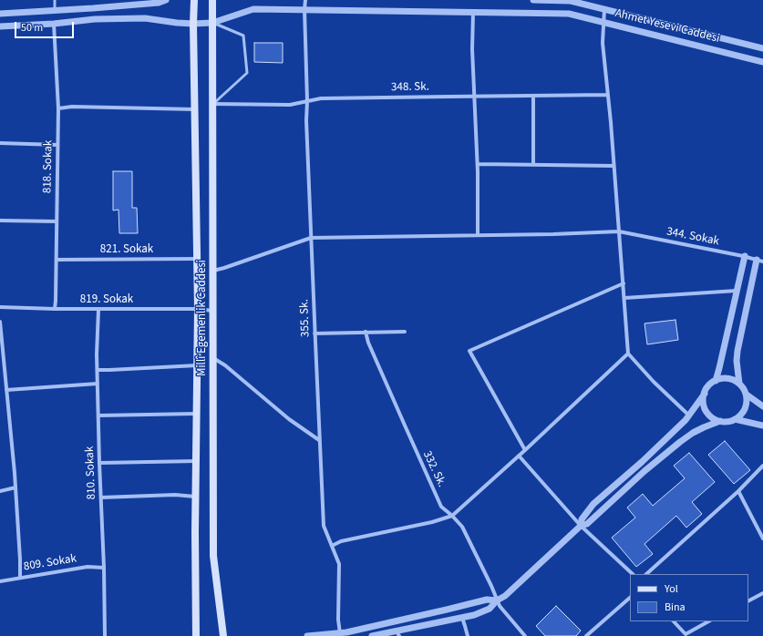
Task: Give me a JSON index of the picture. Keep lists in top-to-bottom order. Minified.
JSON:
{"streets":{"main road":["Millî Egemenlik Caddesi"],"street":["Ahmet Yesevi Caddesi","348. Sk.","818. Sokak","344. Sokak","821. Sokak","819. Sokak","355. Sk.","332. Sk.","810. Sokak","809. Sokak"]},"crossings":[["Ahmet Yesevi Caddesi","818. Sokak"],["Ahmet Yesevi Caddesi","Millî Egemenlik Caddesi"],["Ahmet Yesevi Caddesi","355. Sk."],["348. Sk.","Millî Egemenlik Caddesi"],["348. Sk.","355. Sk."],["818. Sokak","821. Sokak"],["818. Sokak","819. Sokak"],["344. Sokak","Millî Egemenlik Caddesi"],["344. Sokak","355. Sk."],["821. Sokak","Millî Egemenlik Caddesi"],["819. Sokak","Millî Egemenlik Caddesi"],["819. Sokak","810. Sokak"],["810. Sokak","809. Sokak"]],"legend":["Yol","Bina"],"scale_bar":"50 m"}
